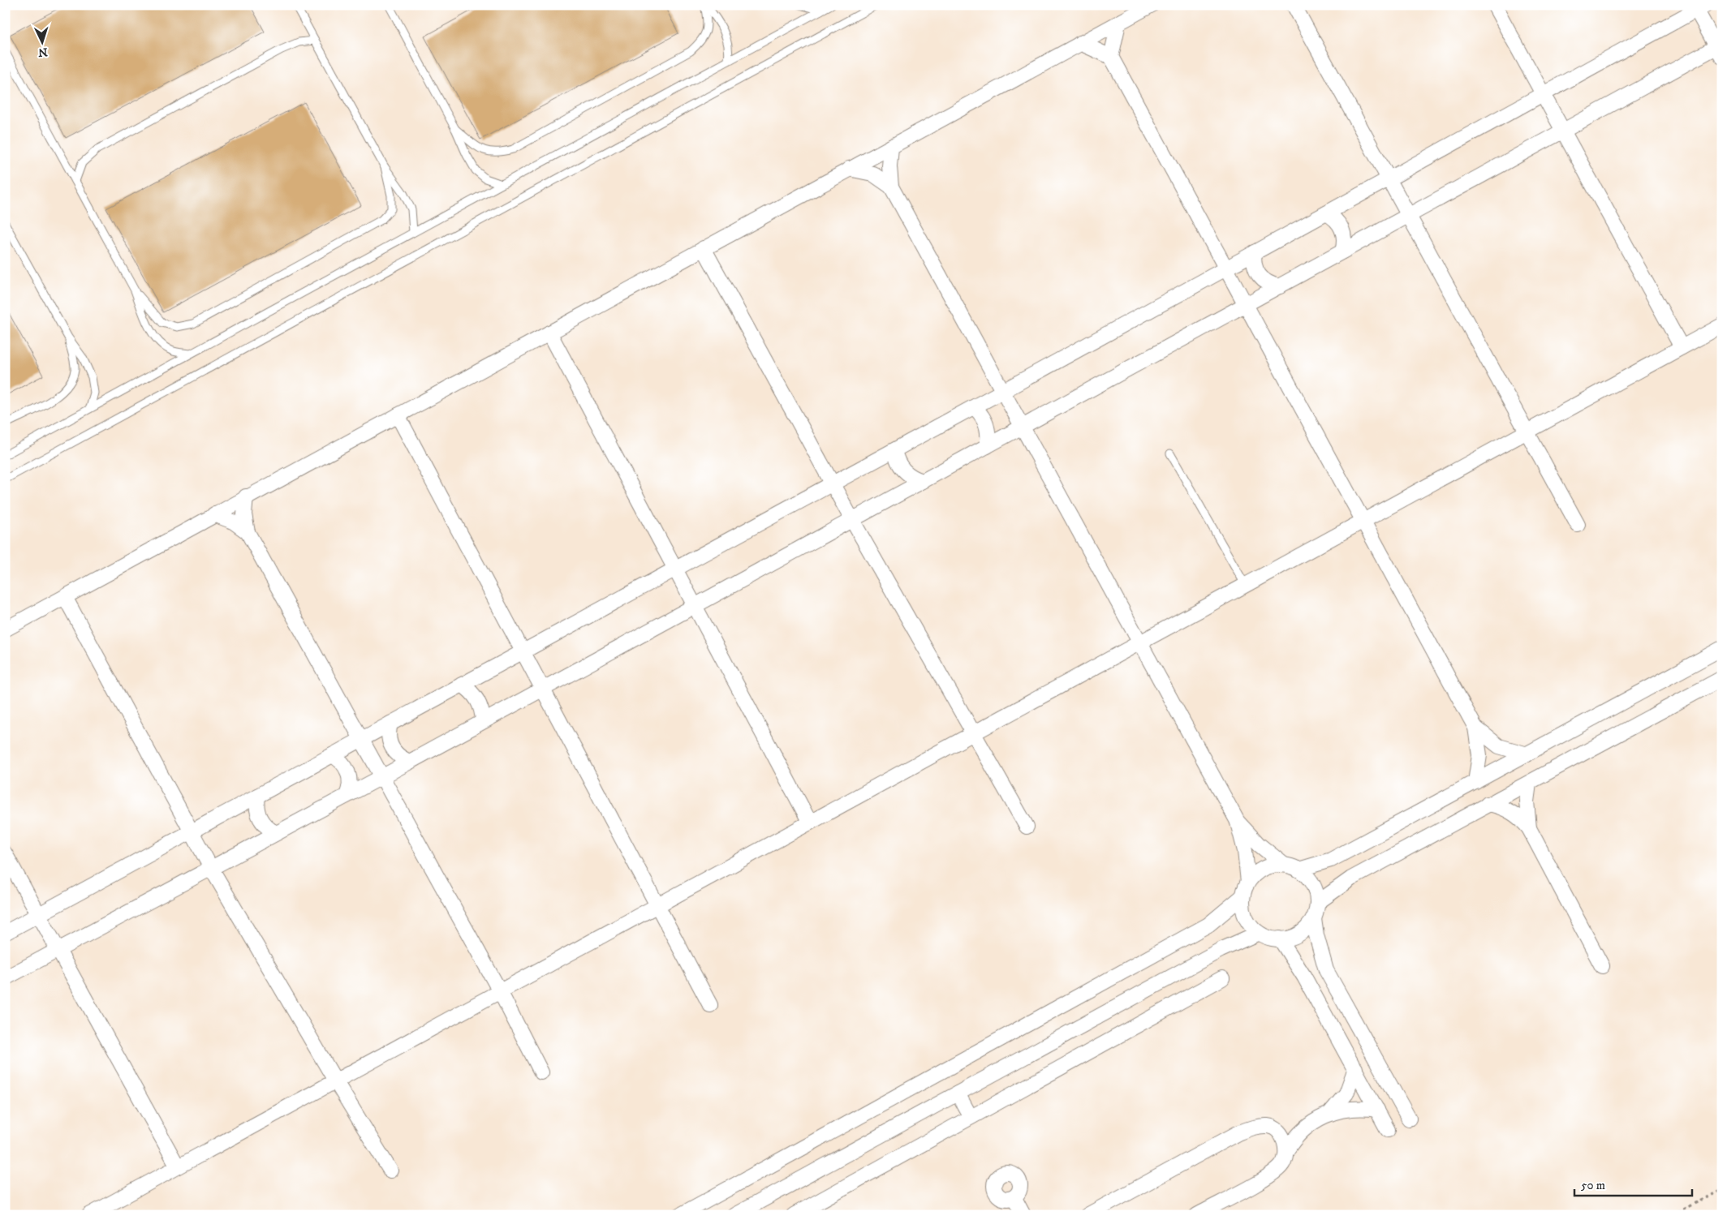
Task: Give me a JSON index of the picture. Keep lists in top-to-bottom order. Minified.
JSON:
{"scale_bar":"50 m","north":"bottom"}
